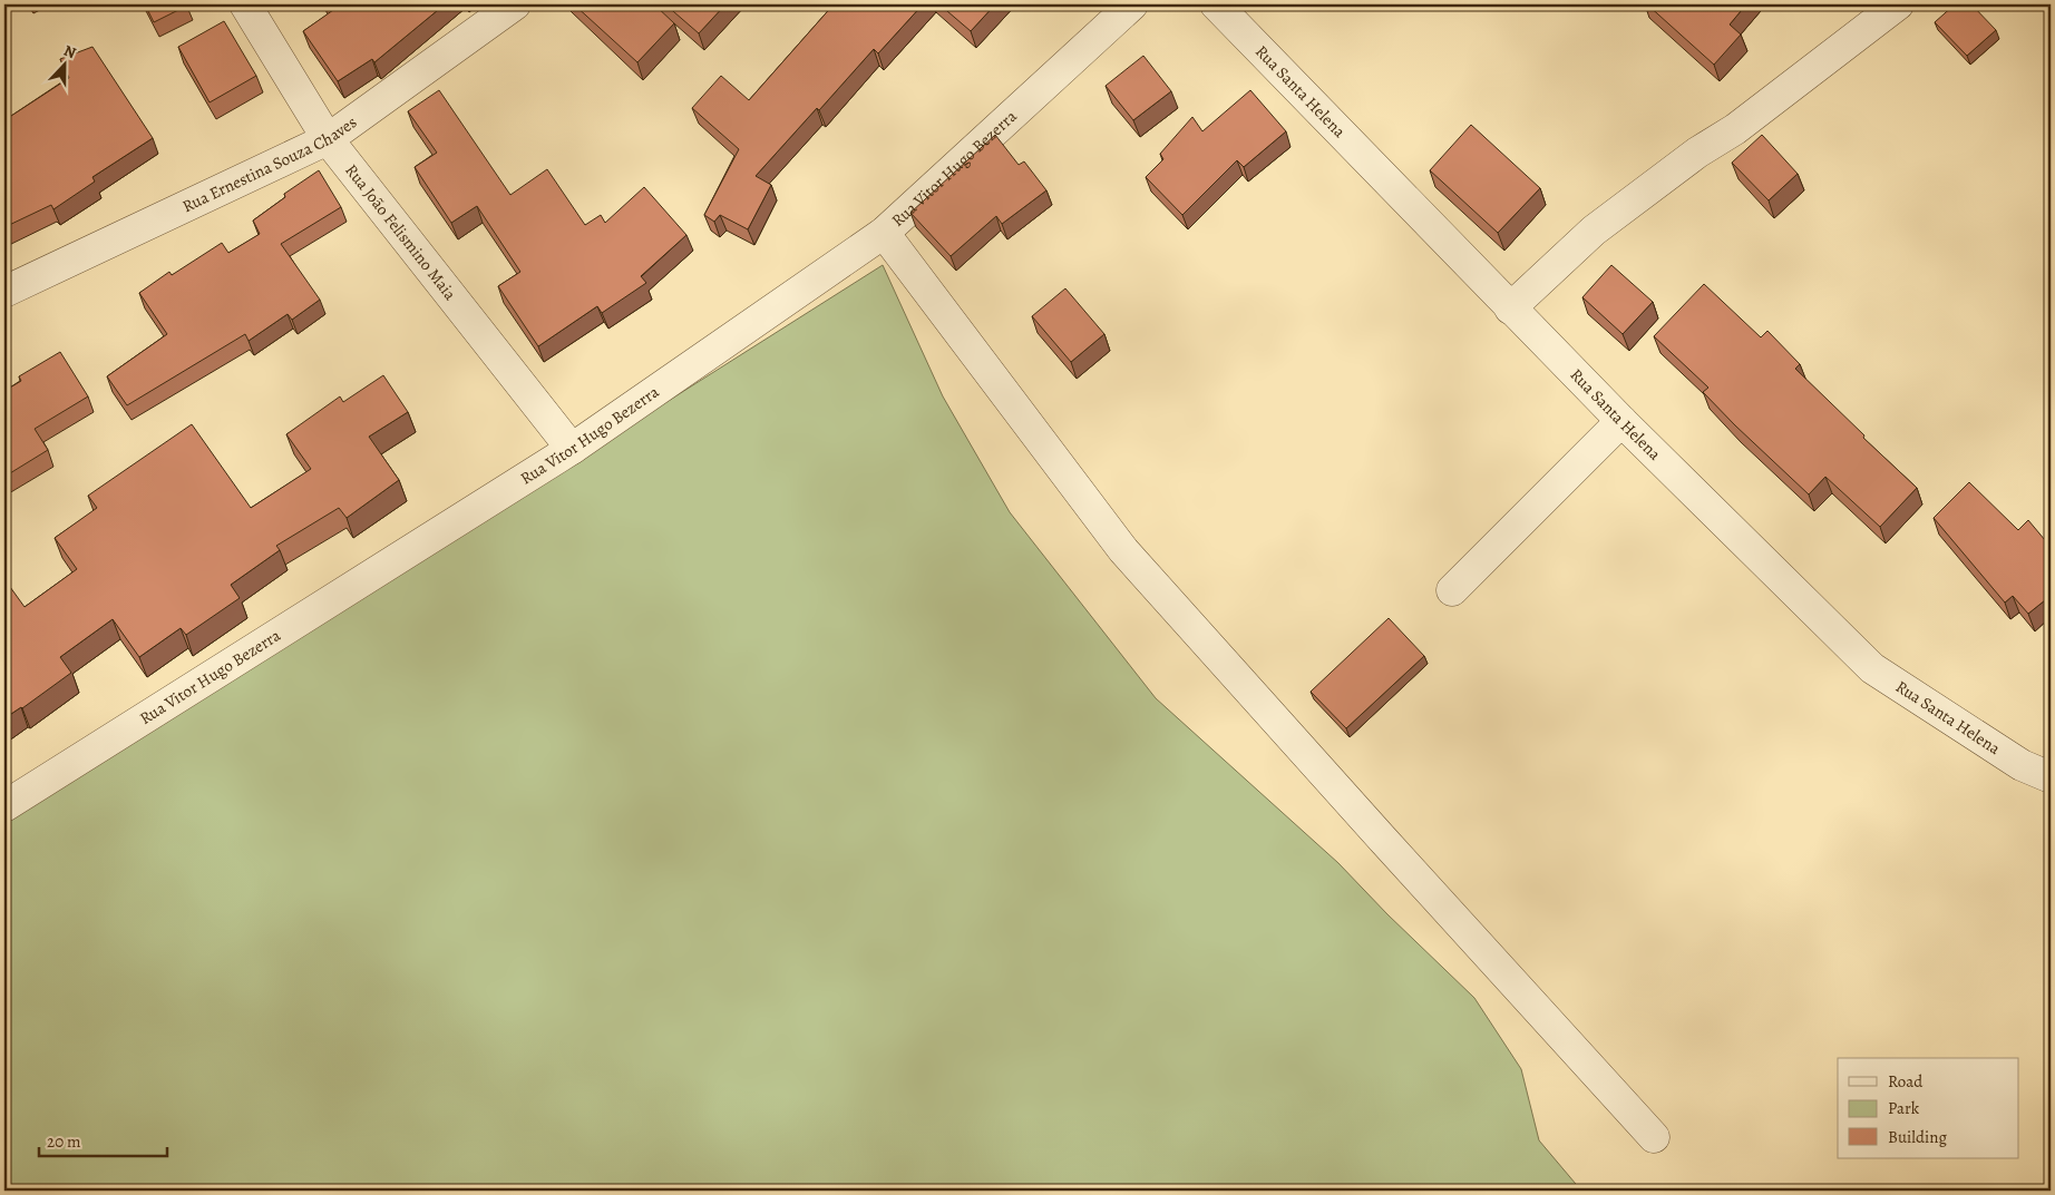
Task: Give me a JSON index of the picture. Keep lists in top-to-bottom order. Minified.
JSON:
{"streets":{"street":["Rua Santa Helena","Rua Ernestina Souza Chaves","Rua Vitor Hugo Bezerra","Rua João Felismino Maia"]},"crossings":[["Rua Ernestina Souza Chaves","Rua João Felismino Maia"],["Rua Vitor Hugo Bezerra","Rua João Felismino Maia"]],"legend":["Road","Park","Building"],"scale_bar":"20 m","north":"top"}
